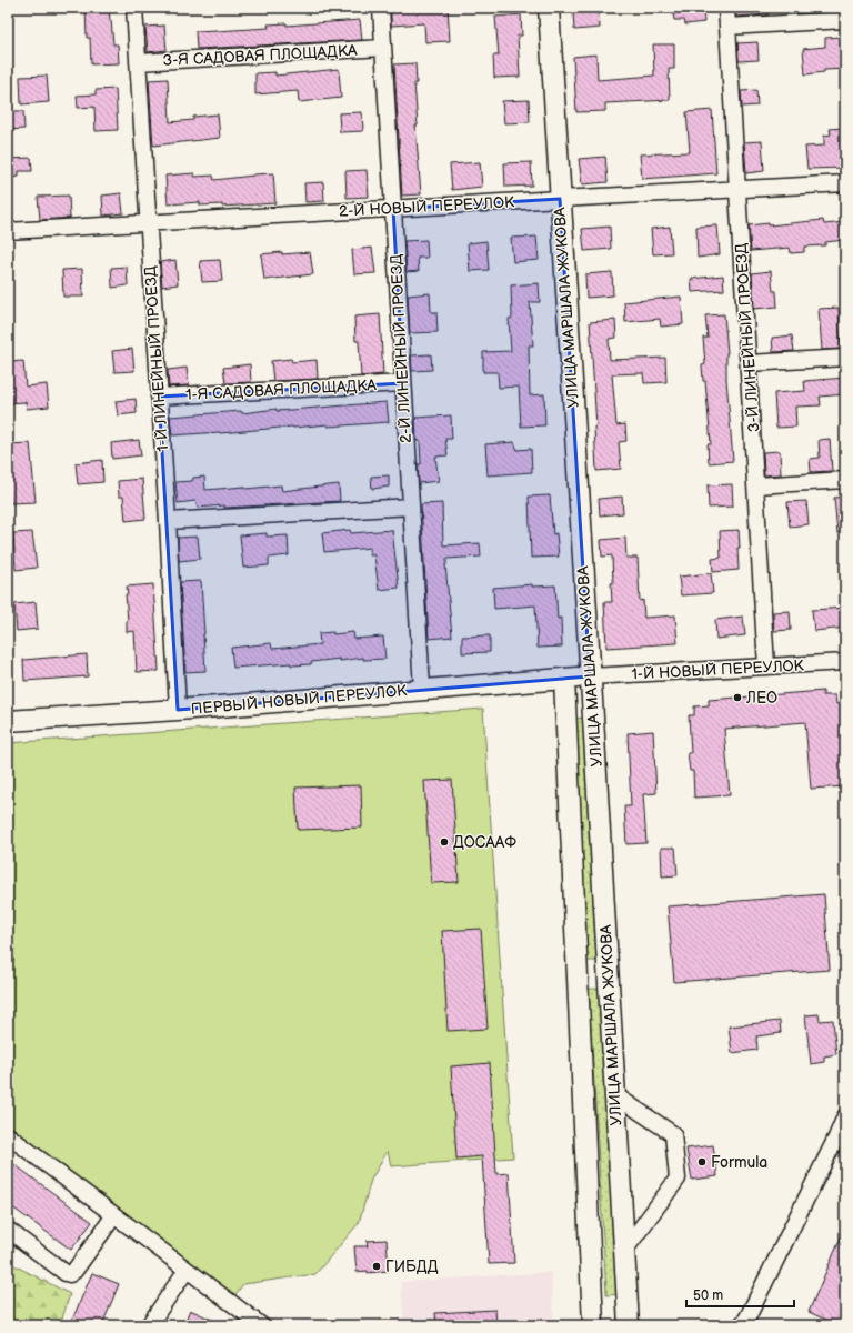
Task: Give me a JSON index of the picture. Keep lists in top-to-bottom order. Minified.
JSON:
{"streets":{"main road":["УЛИЦА МАРШАЛА ЖУКОВА","ПЕРВЫЙ НОВЫЙ ПЕРЕУЛОК"],"street":["3-Я САДОВАЯ ПЛОЩАДКА","2-Й НОВЫЙ ПЕРЕУЛОК","3-Й ЛИНЕЙНЫЙ ПРОЕЗД","2-Й ЛИНЕЙНЫЙ ПРОЕЗД","1-Й ЛИНЕЙНЫЙ ПРОЕЗД","1-Я САДОВАЯ ПЛОЩАДКА","1-Й НОВЫЙ ПЕРЕУЛОК"]},"crossings":[["3-Я САДОВАЯ ПЛОЩАДКА","2-Й ЛИНЕЙНЫЙ ПРОЕЗД"],["3-Я САДОВАЯ ПЛОЩАДКА","1-Й ЛИНЕЙНЫЙ ПРОЕЗД"],["2-Й НОВЫЙ ПЕРЕУЛОК","УЛИЦА МАРШАЛА ЖУКОВА"],["2-Й НОВЫЙ ПЕРЕУЛОК","3-Й ЛИНЕЙНЫЙ ПРОЕЗД"],["2-Й НОВЫЙ ПЕРЕУЛОК","2-Й ЛИНЕЙНЫЙ ПРОЕЗД"],["2-Й НОВЫЙ ПЕРЕУЛОК","1-Й ЛИНЕЙНЫЙ ПРОЕЗД"],["УЛИЦА МАРШАЛА ЖУКОВА","1-Й НОВЫЙ ПЕРЕУЛОК"],["УЛИЦА МАРШАЛА ЖУКОВА","ПЕРВЫЙ НОВЫЙ ПЕРЕУЛОК"],["3-Й ЛИНЕЙНЫЙ ПРОЕЗД","1-Й НОВЫЙ ПЕРЕУЛОК"],["2-Й ЛИНЕЙНЫЙ ПРОЕЗД","1-Я САДОВАЯ ПЛОЩАДКА"],["2-Й ЛИНЕЙНЫЙ ПРОЕЗД","ПЕРВЫЙ НОВЫЙ ПЕРЕУЛОК"],["1-Й ЛИНЕЙНЫЙ ПРОЕЗД","1-Я САДОВАЯ ПЛОЩАДКА"],["1-Й ЛИНЕЙНЫЙ ПРОЕЗД","ПЕРВЫЙ НОВЫЙ ПЕРЕУЛОК"],["1-Й НОВЫЙ ПЕРЕУЛОК","ПЕРВЫЙ НОВЫЙ ПЕРЕУЛОК"]],"places":["ЛЕО","ДОСААФ","Formula","ГИБДД"],"scale_bar":"50 m"}
